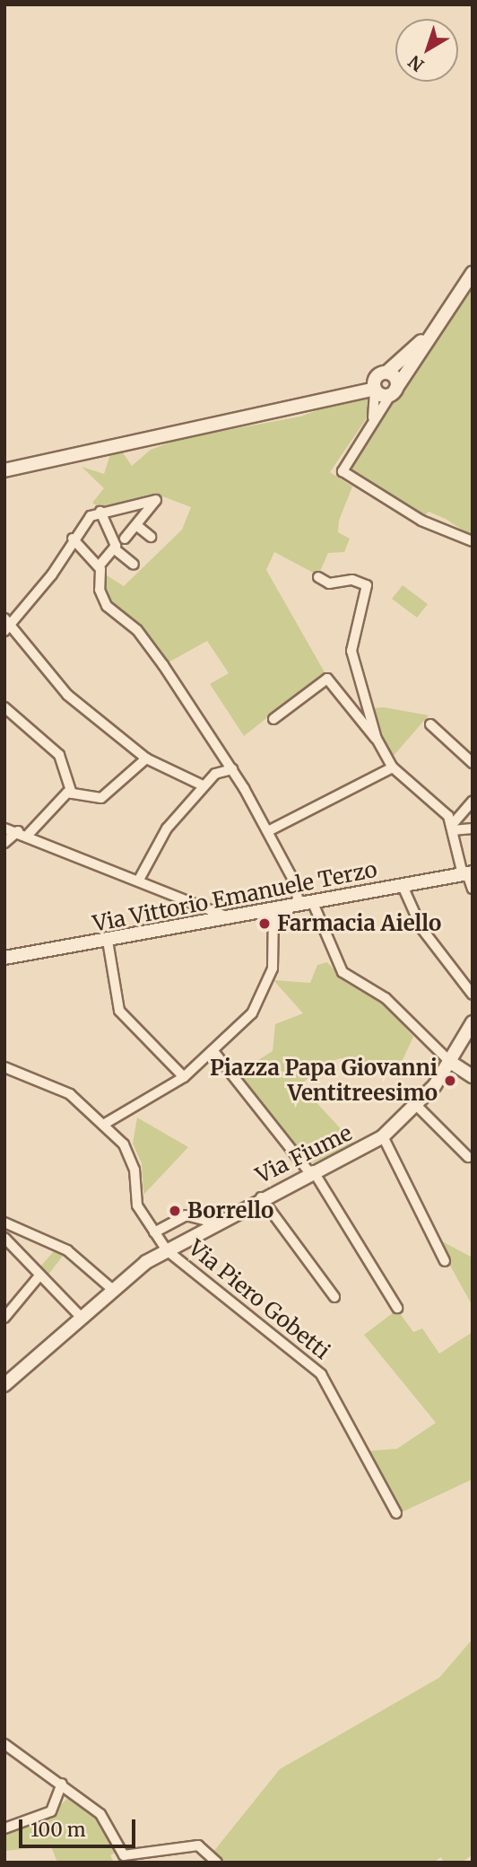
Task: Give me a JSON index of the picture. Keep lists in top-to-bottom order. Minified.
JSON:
{"streets":{"street":["Via Vittorio Emanuele Terzo","Via Fiume","Via Piero Gobetti"]},"crossings":[["Via Fiume","Via Piero Gobetti"]],"places":["Farmacia Aiello","Piazza Papa Giovanni Ventitreesimo","Borrello"],"scale_bar":"100 m","north":"bottom left"}
